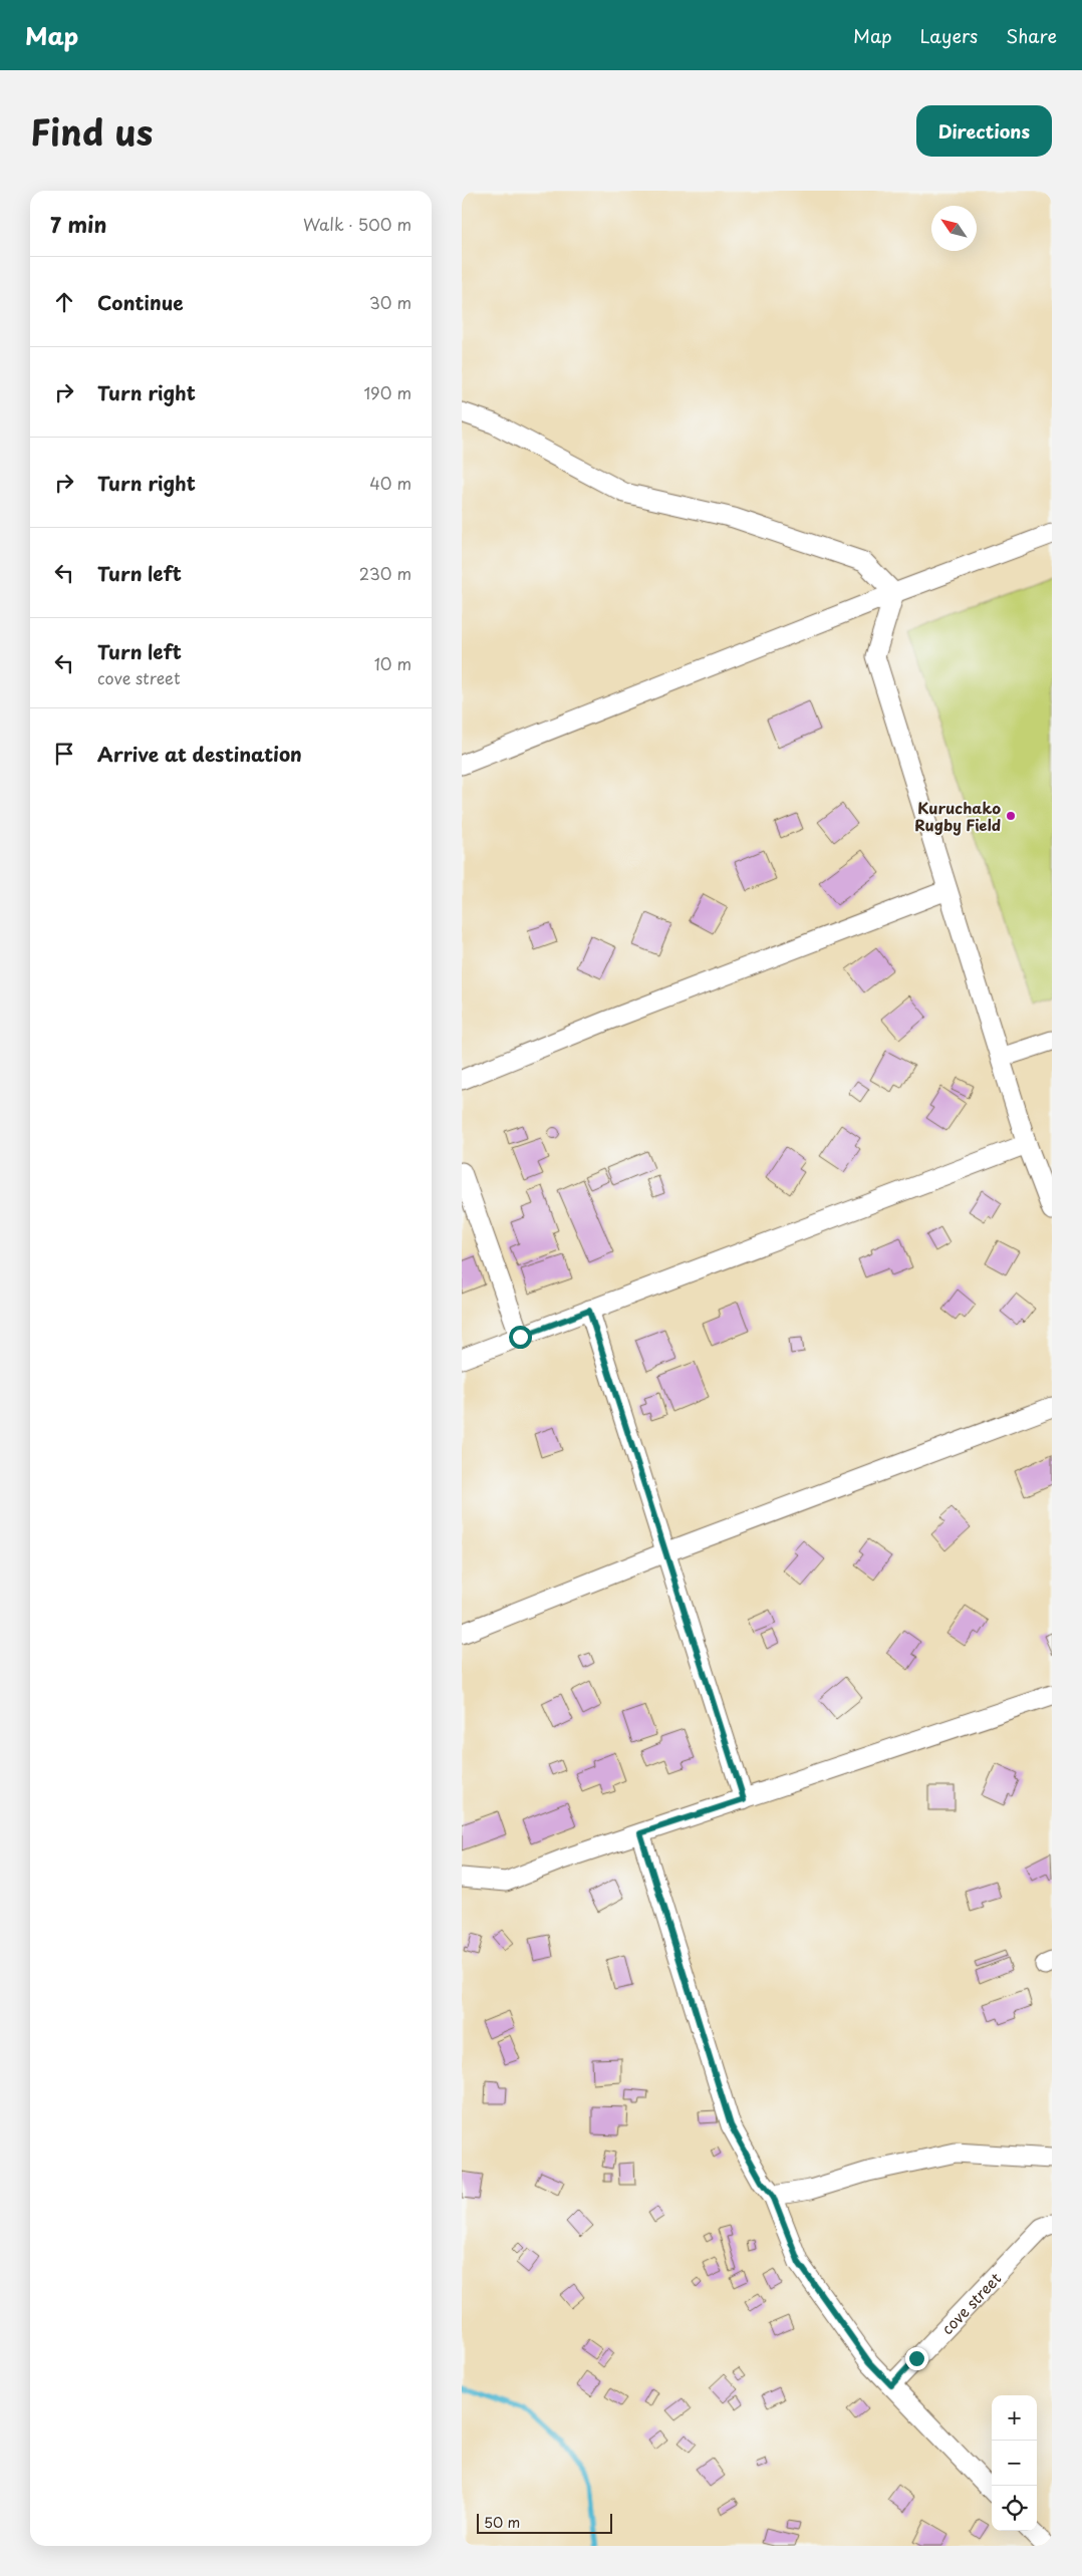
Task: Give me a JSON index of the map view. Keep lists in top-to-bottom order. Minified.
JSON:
{"streets":{"street":["cove street"]},"places":["Kuruchako Rugby Field"],"scale_bar":"50 m","north":"top left","page":{"header":"Map","nav":["Map","Layers","Share"],"title":"Find us","buttons":"Directions","heading":["7 min","Walk · 500 m"],"list":[["Continue","30 m"],["Turn right","190 m"],["Turn right","40 m"],["Turn left","230 m"],["Turn left","cove street","10 m"],"Arrive at destination"],"map_buttons":["+","−"],"scale":"50 m"}}
